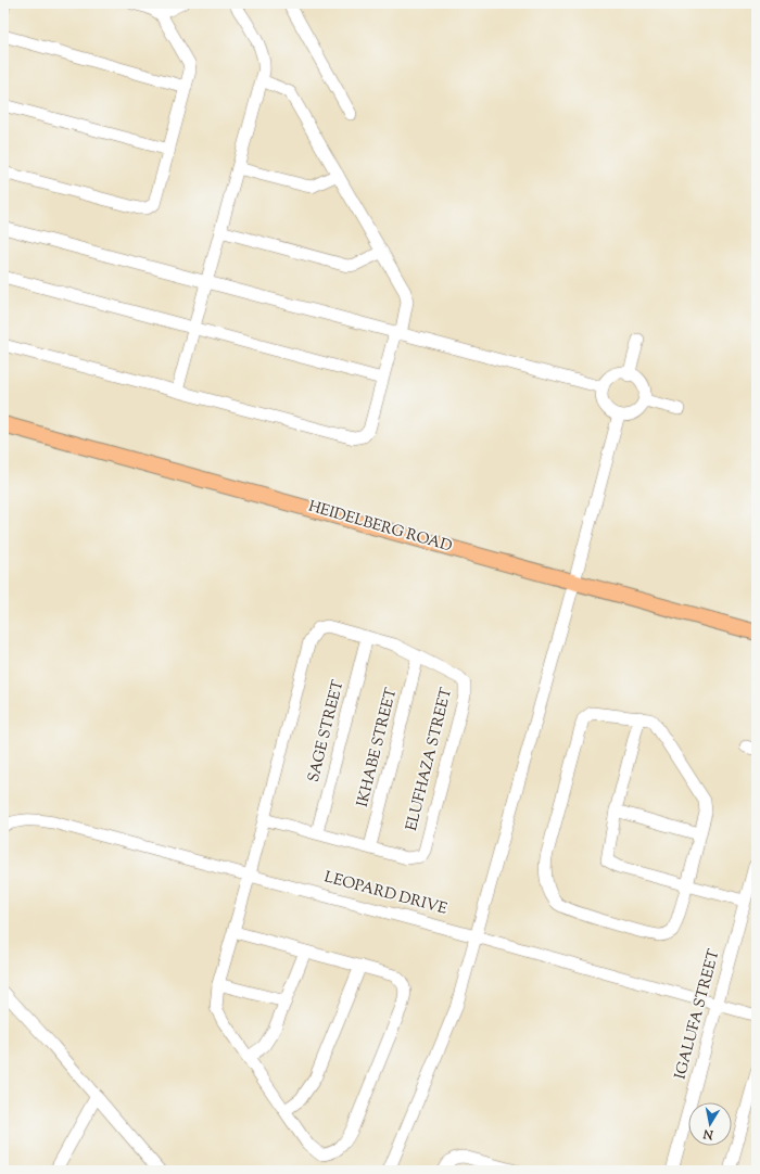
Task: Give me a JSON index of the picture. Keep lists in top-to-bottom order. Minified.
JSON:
{"streets":{"main road":["HEIDELBERG ROAD"],"street":["SAGE STREET","IKHABE STREET","ELUFHAZA STREET","LEOPARD DRIVE","IGALUFA STREET"]},"crossings":[["SAGE STREET","ELUFHAZA STREET"],["IKHABE STREET","ELUFHAZA STREET"],["ELUFHAZA STREET","LEOPARD DRIVE"],["LEOPARD DRIVE","IGALUFA STREET"]],"north":"bottom"}
